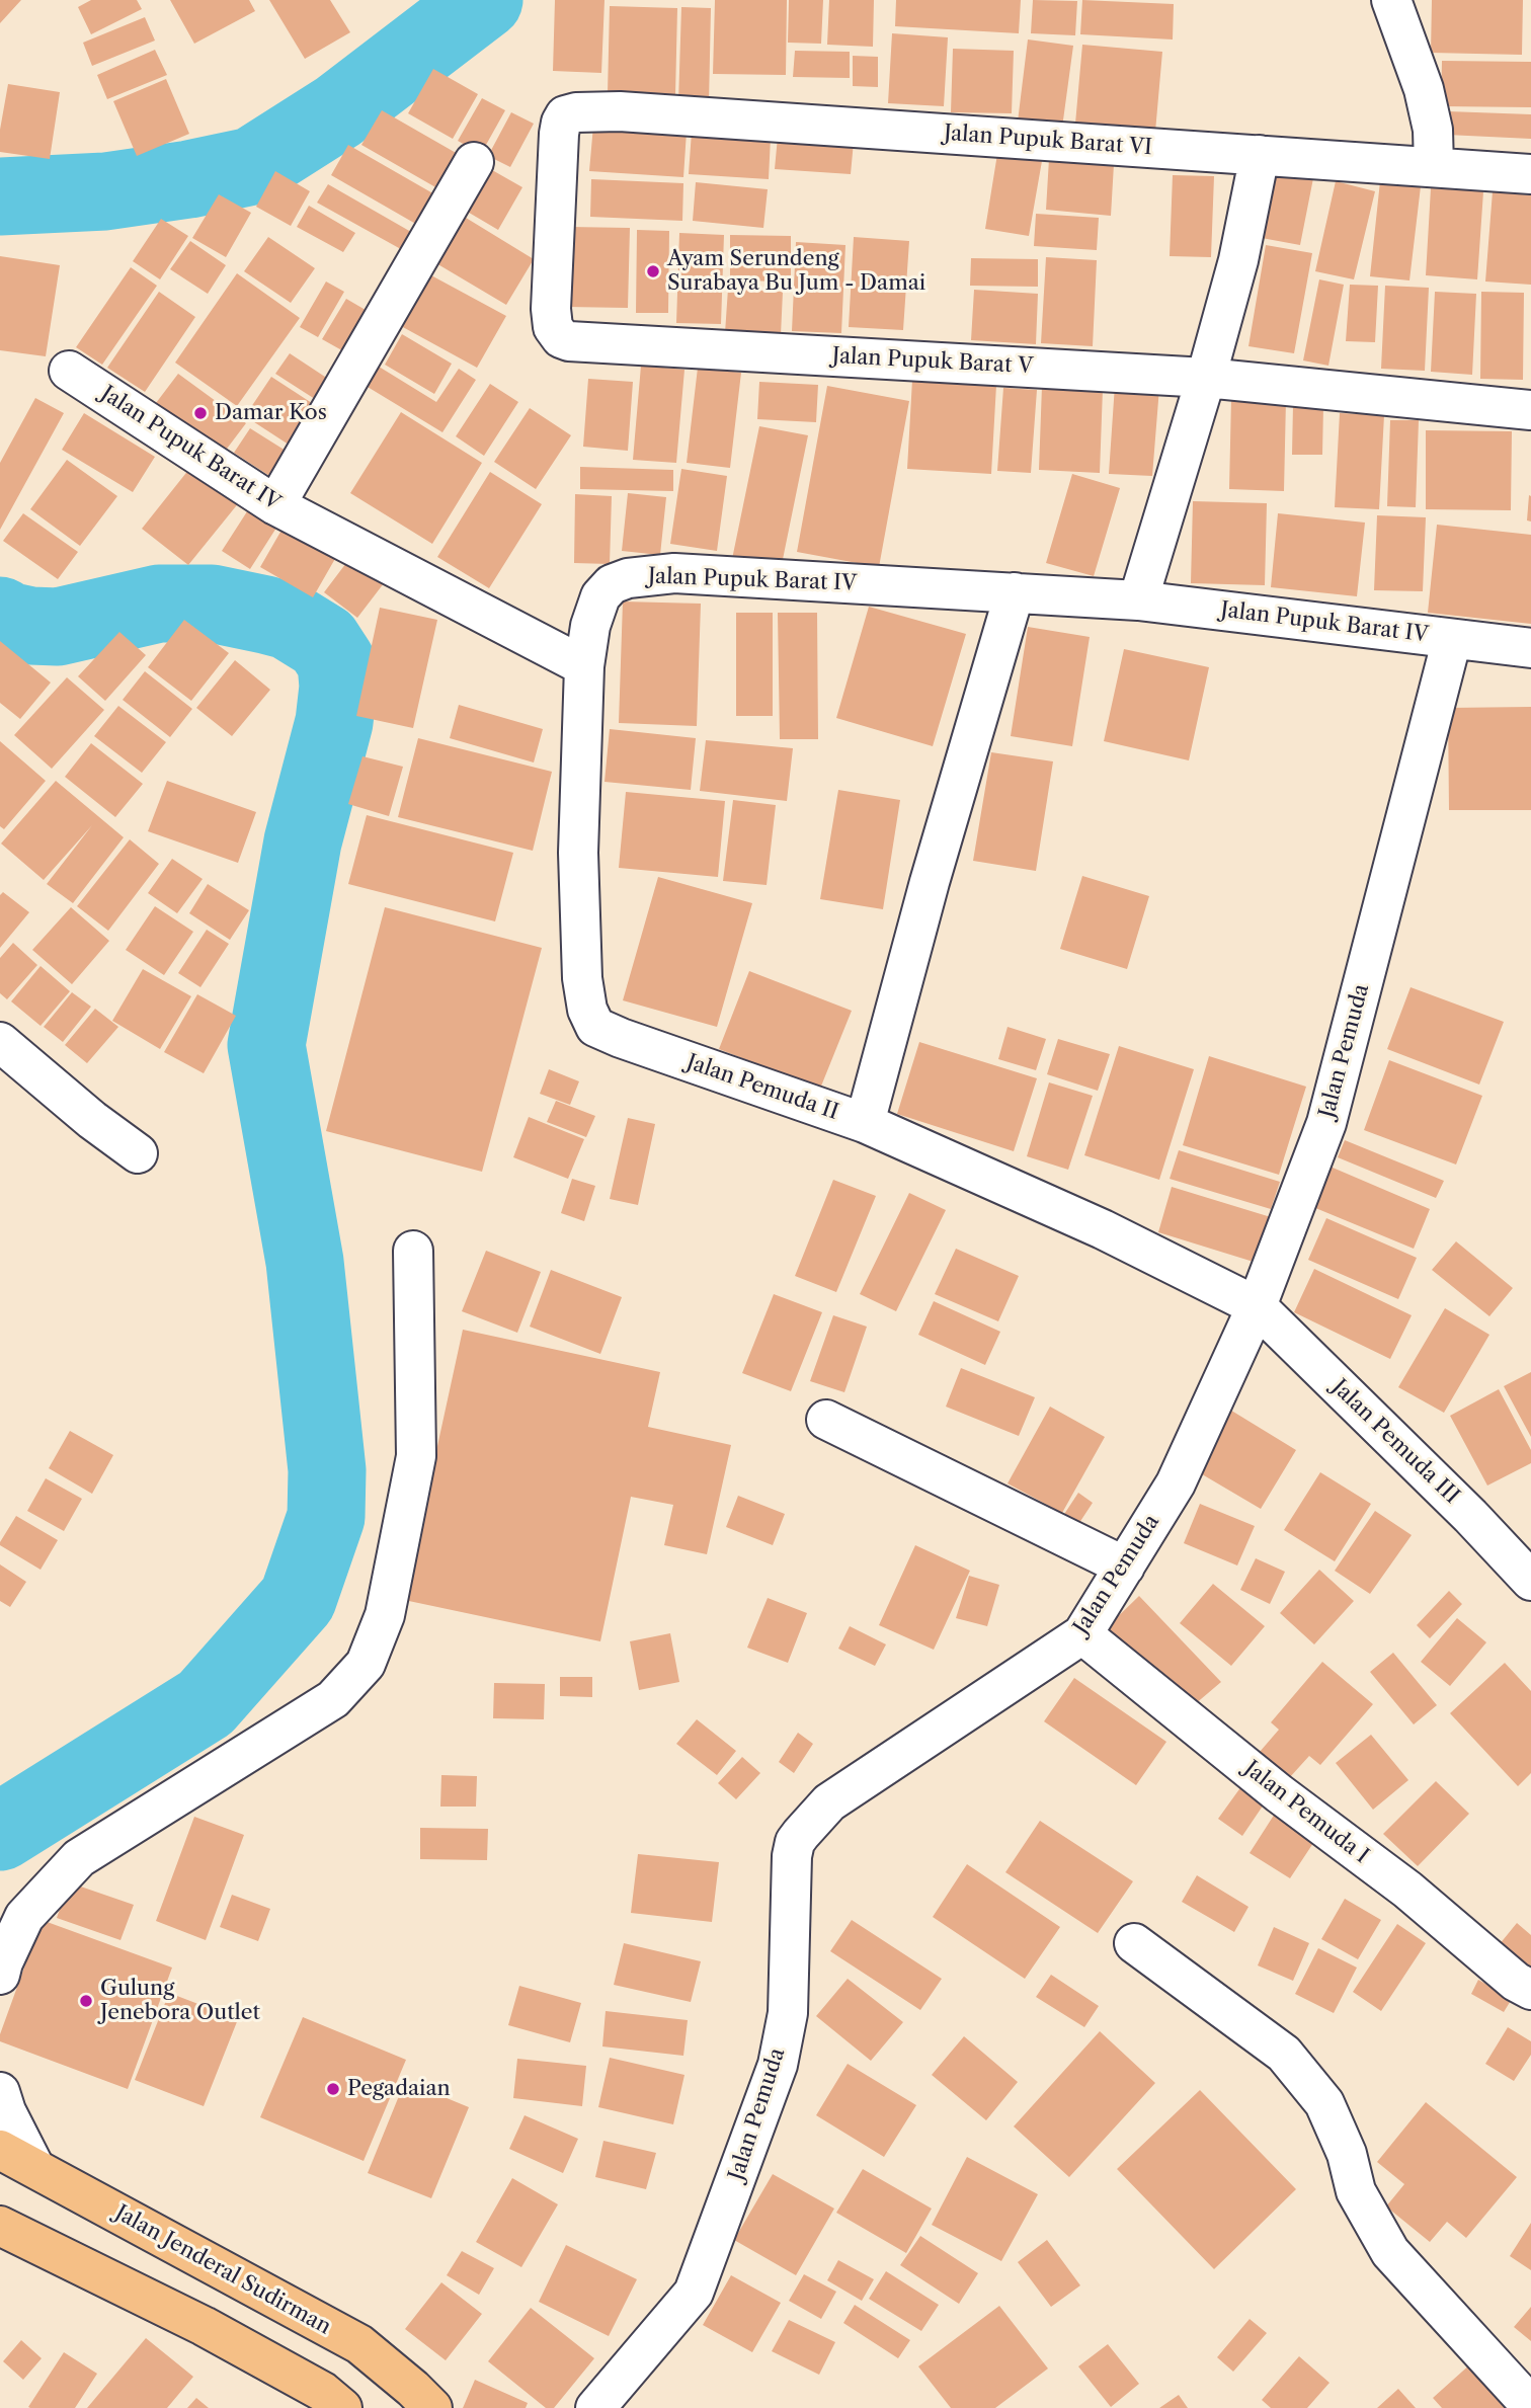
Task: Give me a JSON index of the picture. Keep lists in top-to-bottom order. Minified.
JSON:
{"streets":{"highway":["Jalan Jenderal Sudirman"],"street":["Jalan Pupuk Barat VI","Jalan Pupuk Barat V","Jalan Pupuk Barat IV","Jalan Pemuda","Jalan Pemuda II","Jalan Pemuda III","Jalan Pemuda I"]},"crossings":[["Jalan Pupuk Barat VI","Jalan Pupuk Barat V"],["Jalan Pupuk Barat IV","Jalan Pemuda"],["Jalan Pupuk Barat IV","Jalan Pemuda II"],["Jalan Pemuda","Jalan Pemuda II"],["Jalan Pemuda","Jalan Pemuda III"],["Jalan Pemuda","Jalan Pemuda I"],["Jalan Pemuda II","Jalan Pemuda III"]],"places":["Ayam Serundeng Surabaya Bu Jum - Damai","Damar Kos","Gulung Jenebora Outlet","Pegadaian"]}
